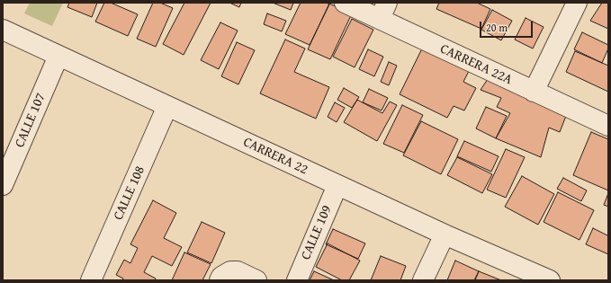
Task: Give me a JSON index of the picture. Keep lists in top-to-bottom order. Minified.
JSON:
{"streets":{"street":["CARRERA 22A","CALLE 107","CARRERA 22","CALLE 108","CALLE 109"]},"crossings":[["CALLE 107","CARRERA 22"],["CARRERA 22","CALLE 108"],["CARRERA 22","CALLE 109"]],"scale_bar":"20 m"}
